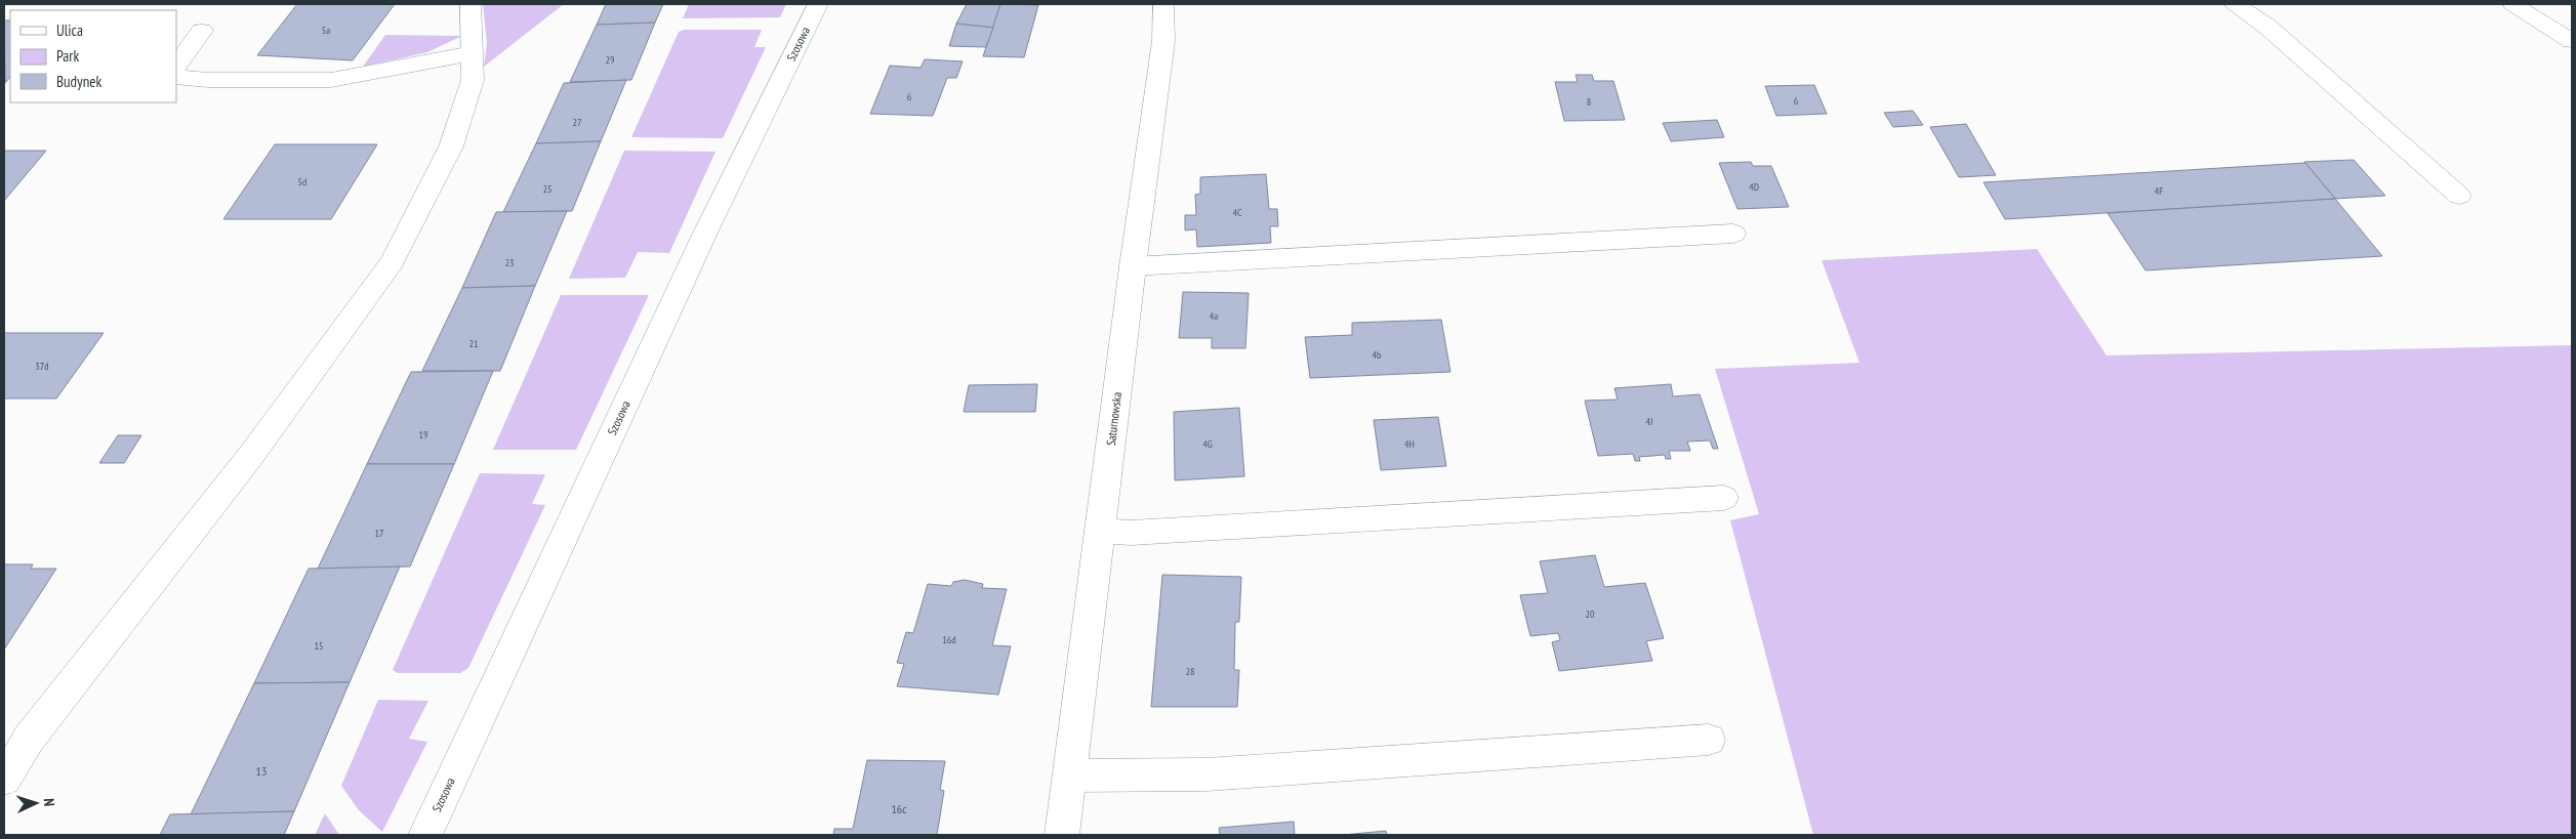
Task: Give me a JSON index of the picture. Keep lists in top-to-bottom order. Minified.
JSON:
{"streets":{"street":["Szosowa","Saturnowska"]},"house_numbers":["5a","29","6","6","8","27","5d","4D","25","4F","4C","23","4a","21","4b","37d","4J","19","4G","4H","17","20","16d","15","28","13","16c"],"legend":["Ulica","Park","Budynek"],"north":"right"}
